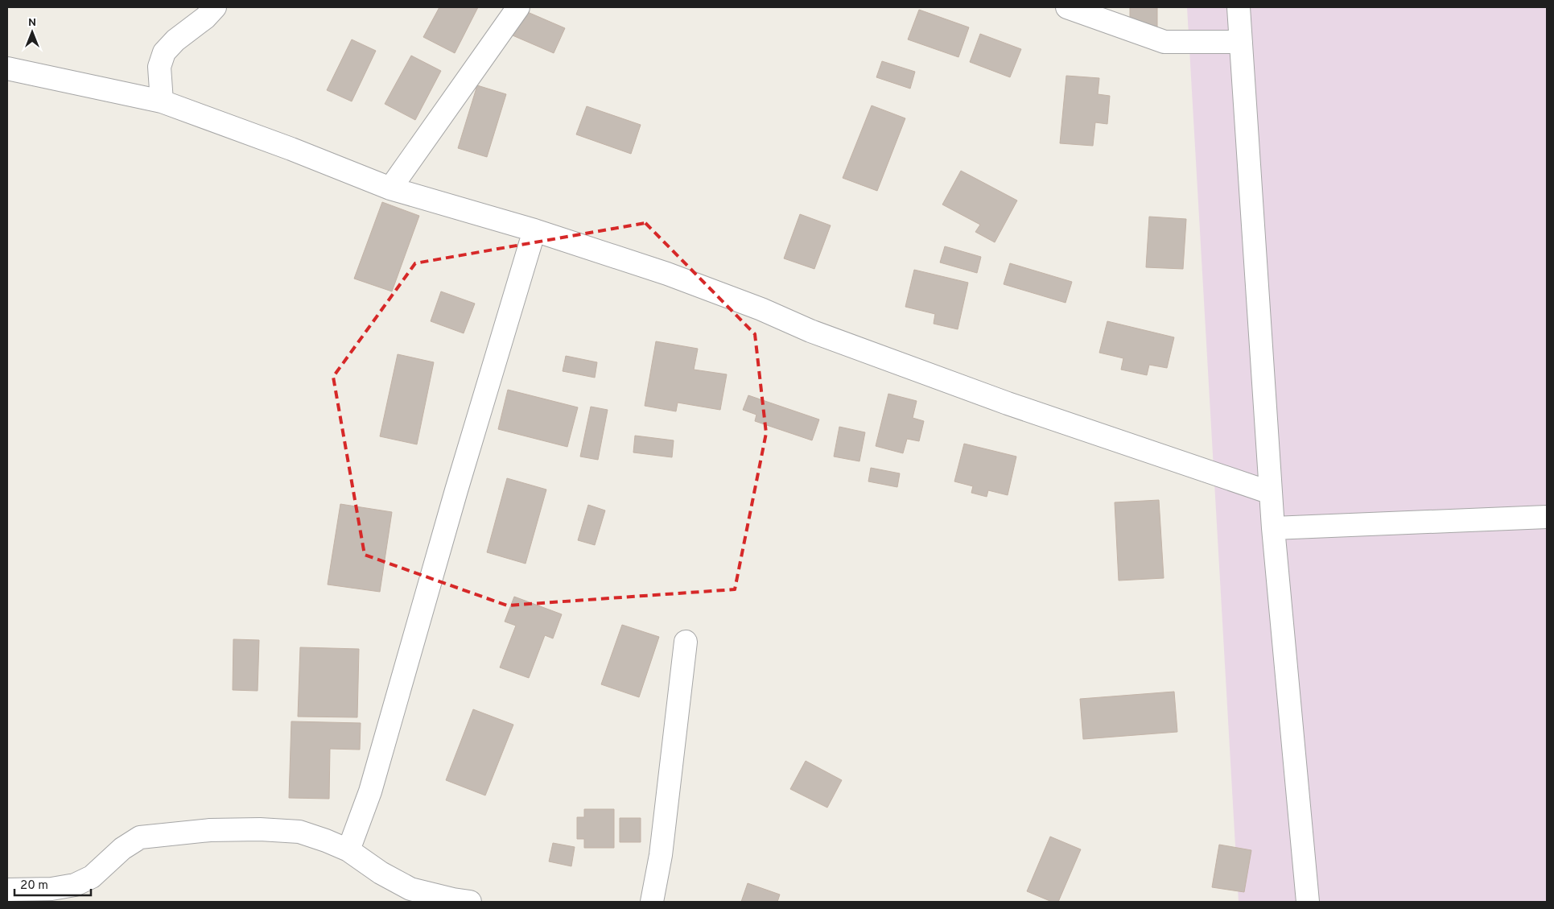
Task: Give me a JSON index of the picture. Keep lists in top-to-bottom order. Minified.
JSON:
{"scale_bar":"20 m","north":"top"}
